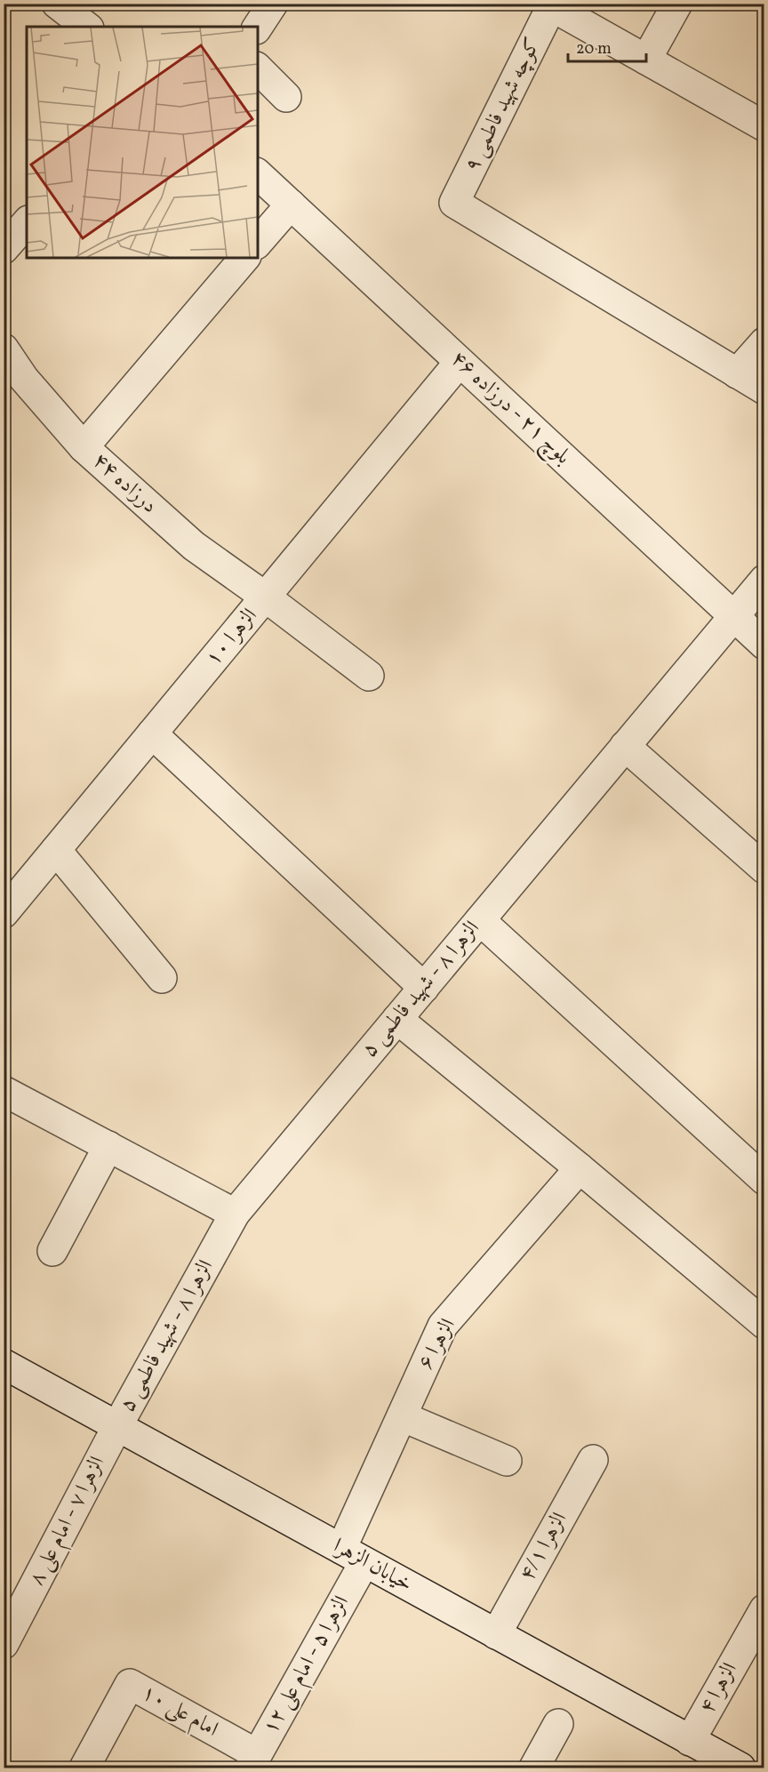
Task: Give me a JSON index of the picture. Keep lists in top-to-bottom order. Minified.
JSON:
{"streets":{"street":["کوچه شهید فاطمی ۹","بلوچ ۲۱ - درزاده ۴۶","درزاده ۴۴","الزهرا ۱۰","الزهرا ۸ - شهید فاطمی ۵","الزهرا ۶","الزهرا ۷ - امام علی ۸","الزهرا ۴/۱","خیابان الزهرا","الزهرا ۵ - امام علی ۱۲","الزهرا ۴","امام علی ۱۰"]},"crossings":[["بلوچ ۲۱ - درزاده ۴۶","الزهرا ۱۰"],["بلوچ ۲۱ - درزاده ۴۶","الزهرا ۸ - شهید فاطمی ۵"],["درزاده ۴۴","الزهرا ۱۰"],["الزهرا ۸ - شهید فاطمی ۵","الزهرا ۷ - امام علی ۸"],["الزهرا ۸ - شهید فاطمی ۵","خیابان الزهرا"],["الزهرا ۶","خیابان الزهرا"],["الزهرا ۶","الزهرا ۵ - امام علی ۱۲"],["الزهرا ۷ - امام علی ۸","خیابان الزهرا"],["الزهرا ۴/۱","خیابان الزهرا"],["خیابان الزهرا","الزهرا ۵ - امام علی ۱۲"],["خیابان الزهرا","الزهرا ۴"],["الزهرا ۵ - امام علی ۱۲","امام علی ۱۰"]],"scale_bar":"20 m"}
